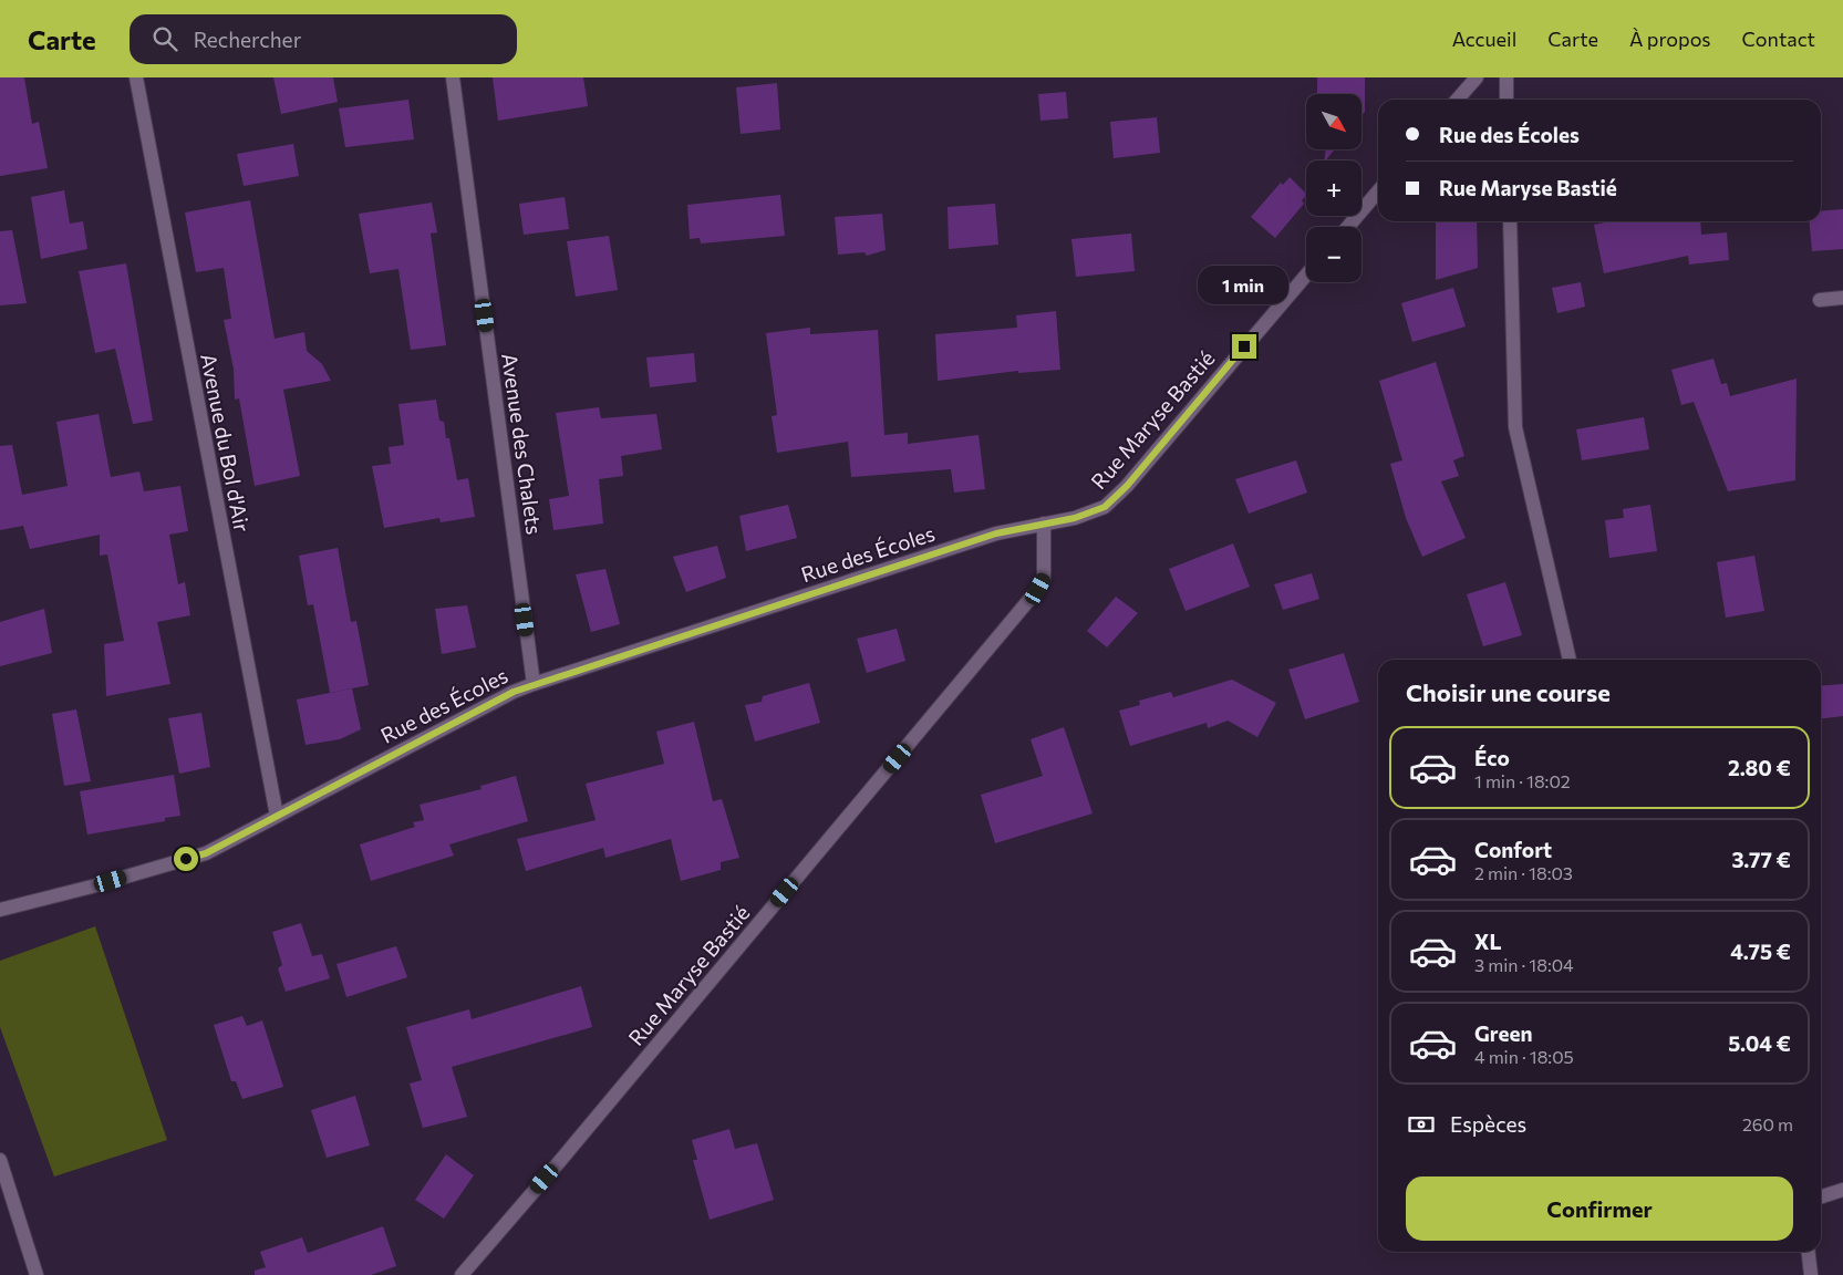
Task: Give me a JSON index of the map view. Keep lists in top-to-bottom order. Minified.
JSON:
{"streets":{"street":["Rue Maryse Bastié","Avenue du Bol d'Air","Avenue des Chalets","Rue des Écoles"]},"crossings":[["Rue Maryse Bastié","Rue des Écoles"],["Avenue du Bol d'Air","Rue des Écoles"],["Avenue des Chalets","Rue des Écoles"]],"north":"bottom right","page":{"header":"Carte","search":"Rechercher","nav":["Accueil","Carte","À propos","Contact"],"map_buttons":["+","−"],"banner":["Rue des Écoles","Rue Maryse Bastié"],"bubble":"1 min","heading":"Choisir une course","list":[{"name":"Éco","note":"1 min · 18:02","value":"2.80 €"},{"name":"Confort","note":"2 min · 18:03","value":"3.77 €"},{"name":"XL","note":"3 min · 18:04","value":"4.75 €"},{"name":"Green","note":"4 min · 18:05","value":"5.04 €"}],"pay":["Espèces","260 m"],"buttons":"Confirmer"}}
